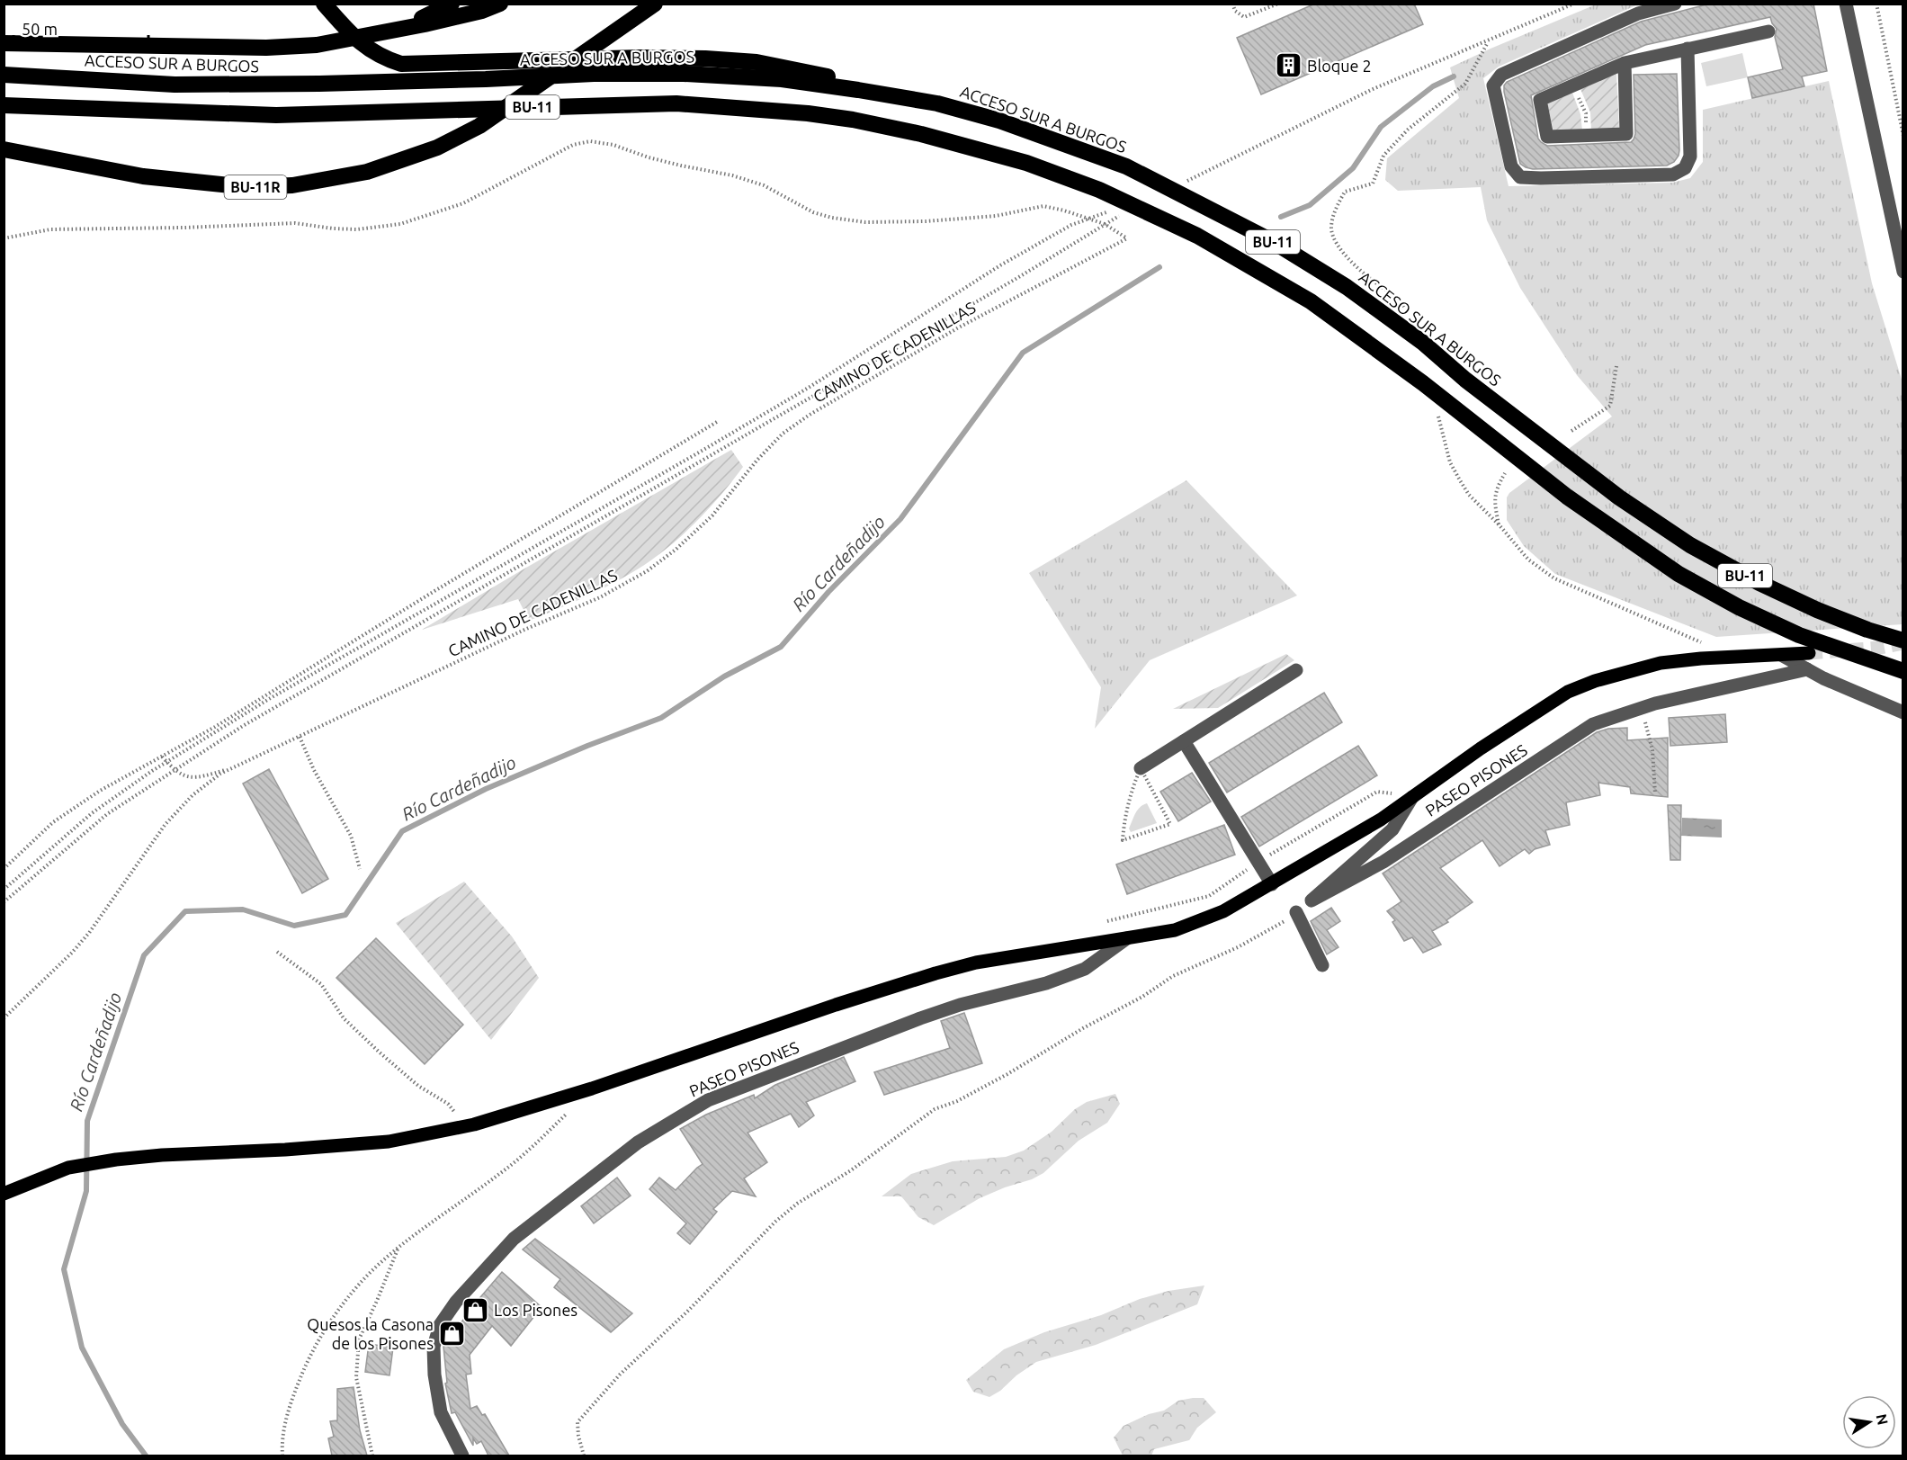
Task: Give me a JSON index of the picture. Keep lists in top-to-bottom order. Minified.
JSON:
{"streets":{"highway":["ACCESO SUR A BURGOS","BU-11","BU-11R"],"main road":["PASEO PISONES"],"path":["CAMINO DE CADENILLAS"]},"water":["Río Cardeñadijo"],"places":{"building":["Bloque 2"],"shop":["Los Pisones","Quesos la Casona de los Pisones"]},"scale_bar":"50 m","north":"right"}
